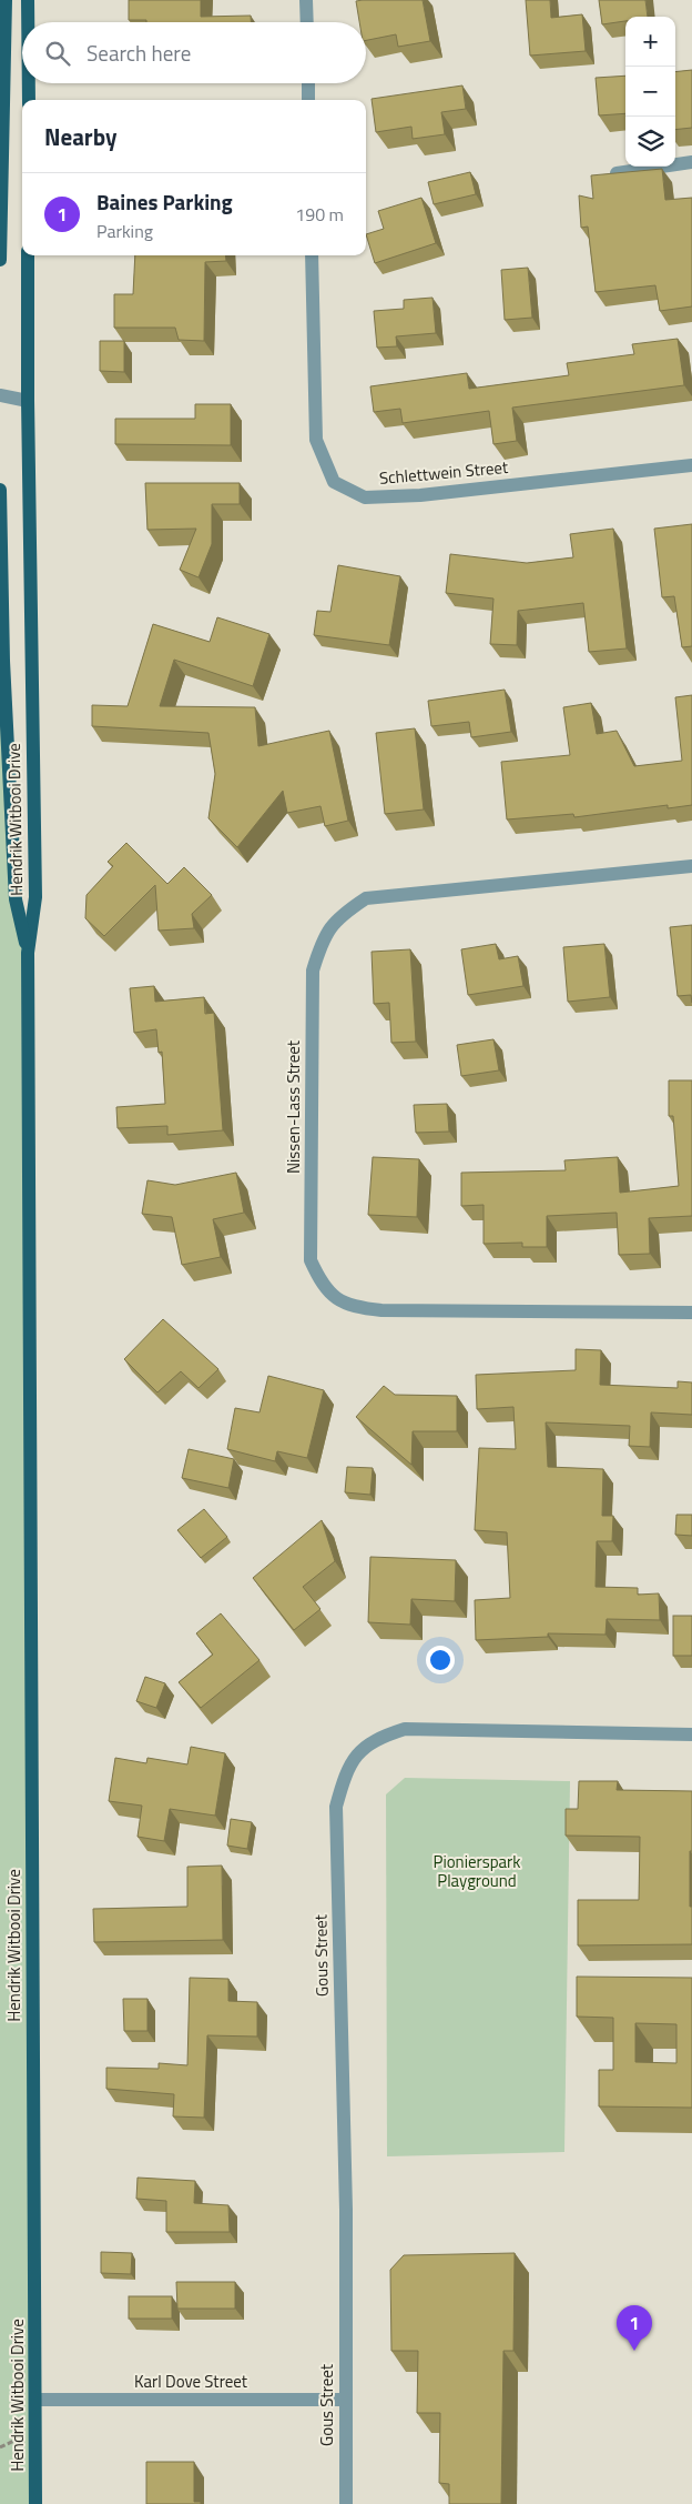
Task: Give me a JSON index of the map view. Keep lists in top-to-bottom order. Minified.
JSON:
{"streets":{"main road":["Hendrik Witbooi Drive"],"street":["Schlettwein Street","Nissen-Lass Street","Gous Street","Karl Dove Street"]},"crossings":[["Hendrik Witbooi Drive","Karl Dove Street"],["Gous Street","Karl Dove Street"]],"parks":["Pionierspark Playground"],"page":{"map_buttons":["+","−"],"search":"Search here","heading":"Nearby","list":[{"mark":"1","name":"Baines Parking","note":"Parking","value":"190 m"}],"pins":"1"}}
